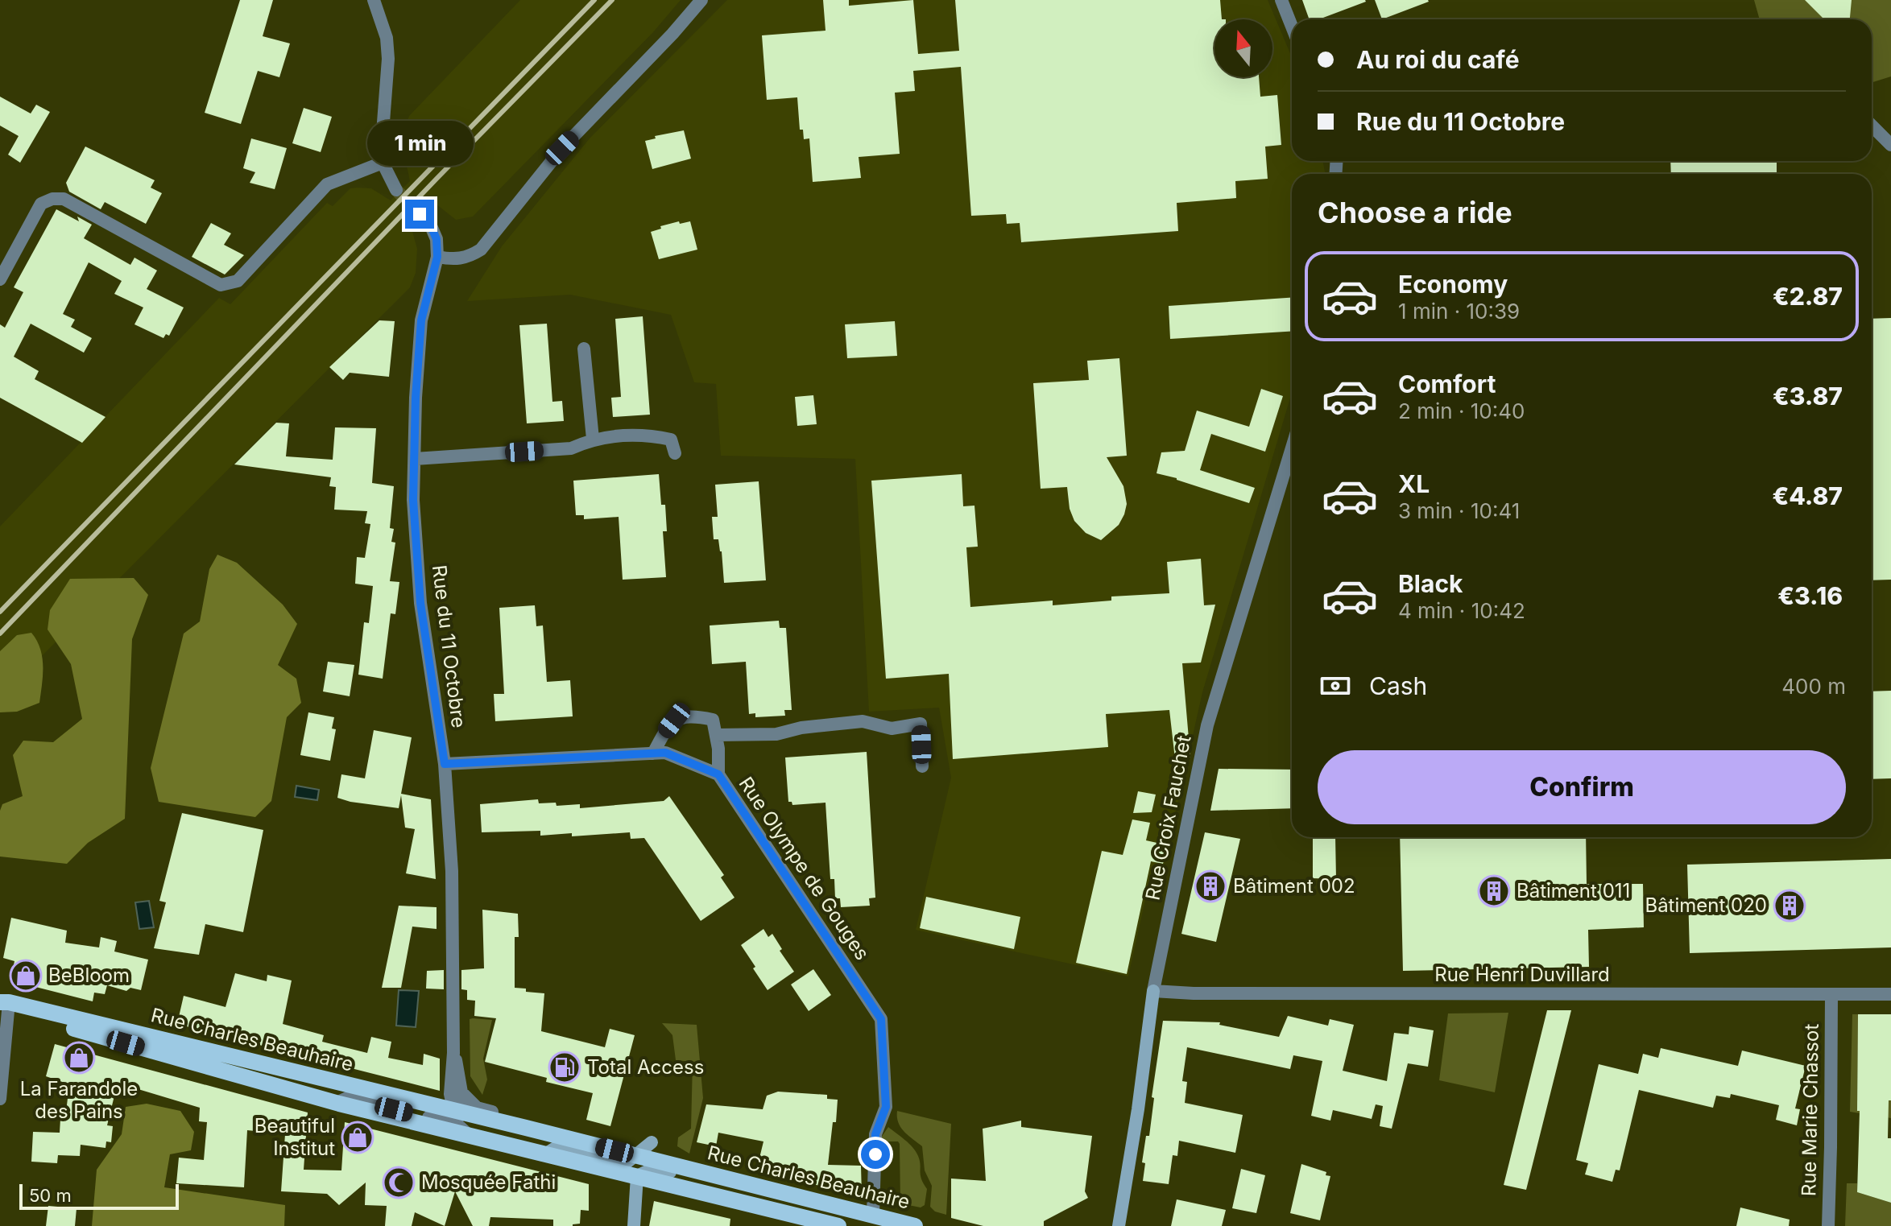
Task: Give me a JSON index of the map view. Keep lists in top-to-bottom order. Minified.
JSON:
{"streets":{"main road":["Rue Croix Fauchet","Rue Charles Beauhaire"],"street":["Rue du 11 Octobre","Rue Olympe de Gouges","Rue Henri Duvillard","Rue Marie Chassot"]},"crossings":[["Rue du 11 Octobre","Rue Olympe de Gouges"],["Rue Croix Fauchet","Rue Henri Duvillard"],["Rue Olympe de Gouges","Rue Charles Beauhaire"],["Rue Henri Duvillard","Rue Marie Chassot"]],"places":{"building":["Bâtiment 002","Bâtiment 011","Bâtiment 020"],"shop":["BeBloom","La Farandole des Pains","Beautiful Institut"],"fuel station":["Total Access"],"mosque":["Mosquée Fathi"]},"scale_bar":"50 m","north":"top","page":{"banner":["Au roi du café","Rue du 11 Octobre"],"bubble":"1 min","heading":"Choose a ride","list":[{"name":"Economy","note":"1 min · 10:39","value":"€2.87"},{"name":"Comfort","note":"2 min · 10:40","value":"€3.87"},{"name":"XL","note":"3 min · 10:41","value":"€4.87"},{"name":"Black","note":"4 min · 10:42","value":"€3.16"}],"pay":["Cash","400 m"],"buttons":"Confirm","scale":"50 m"}}
